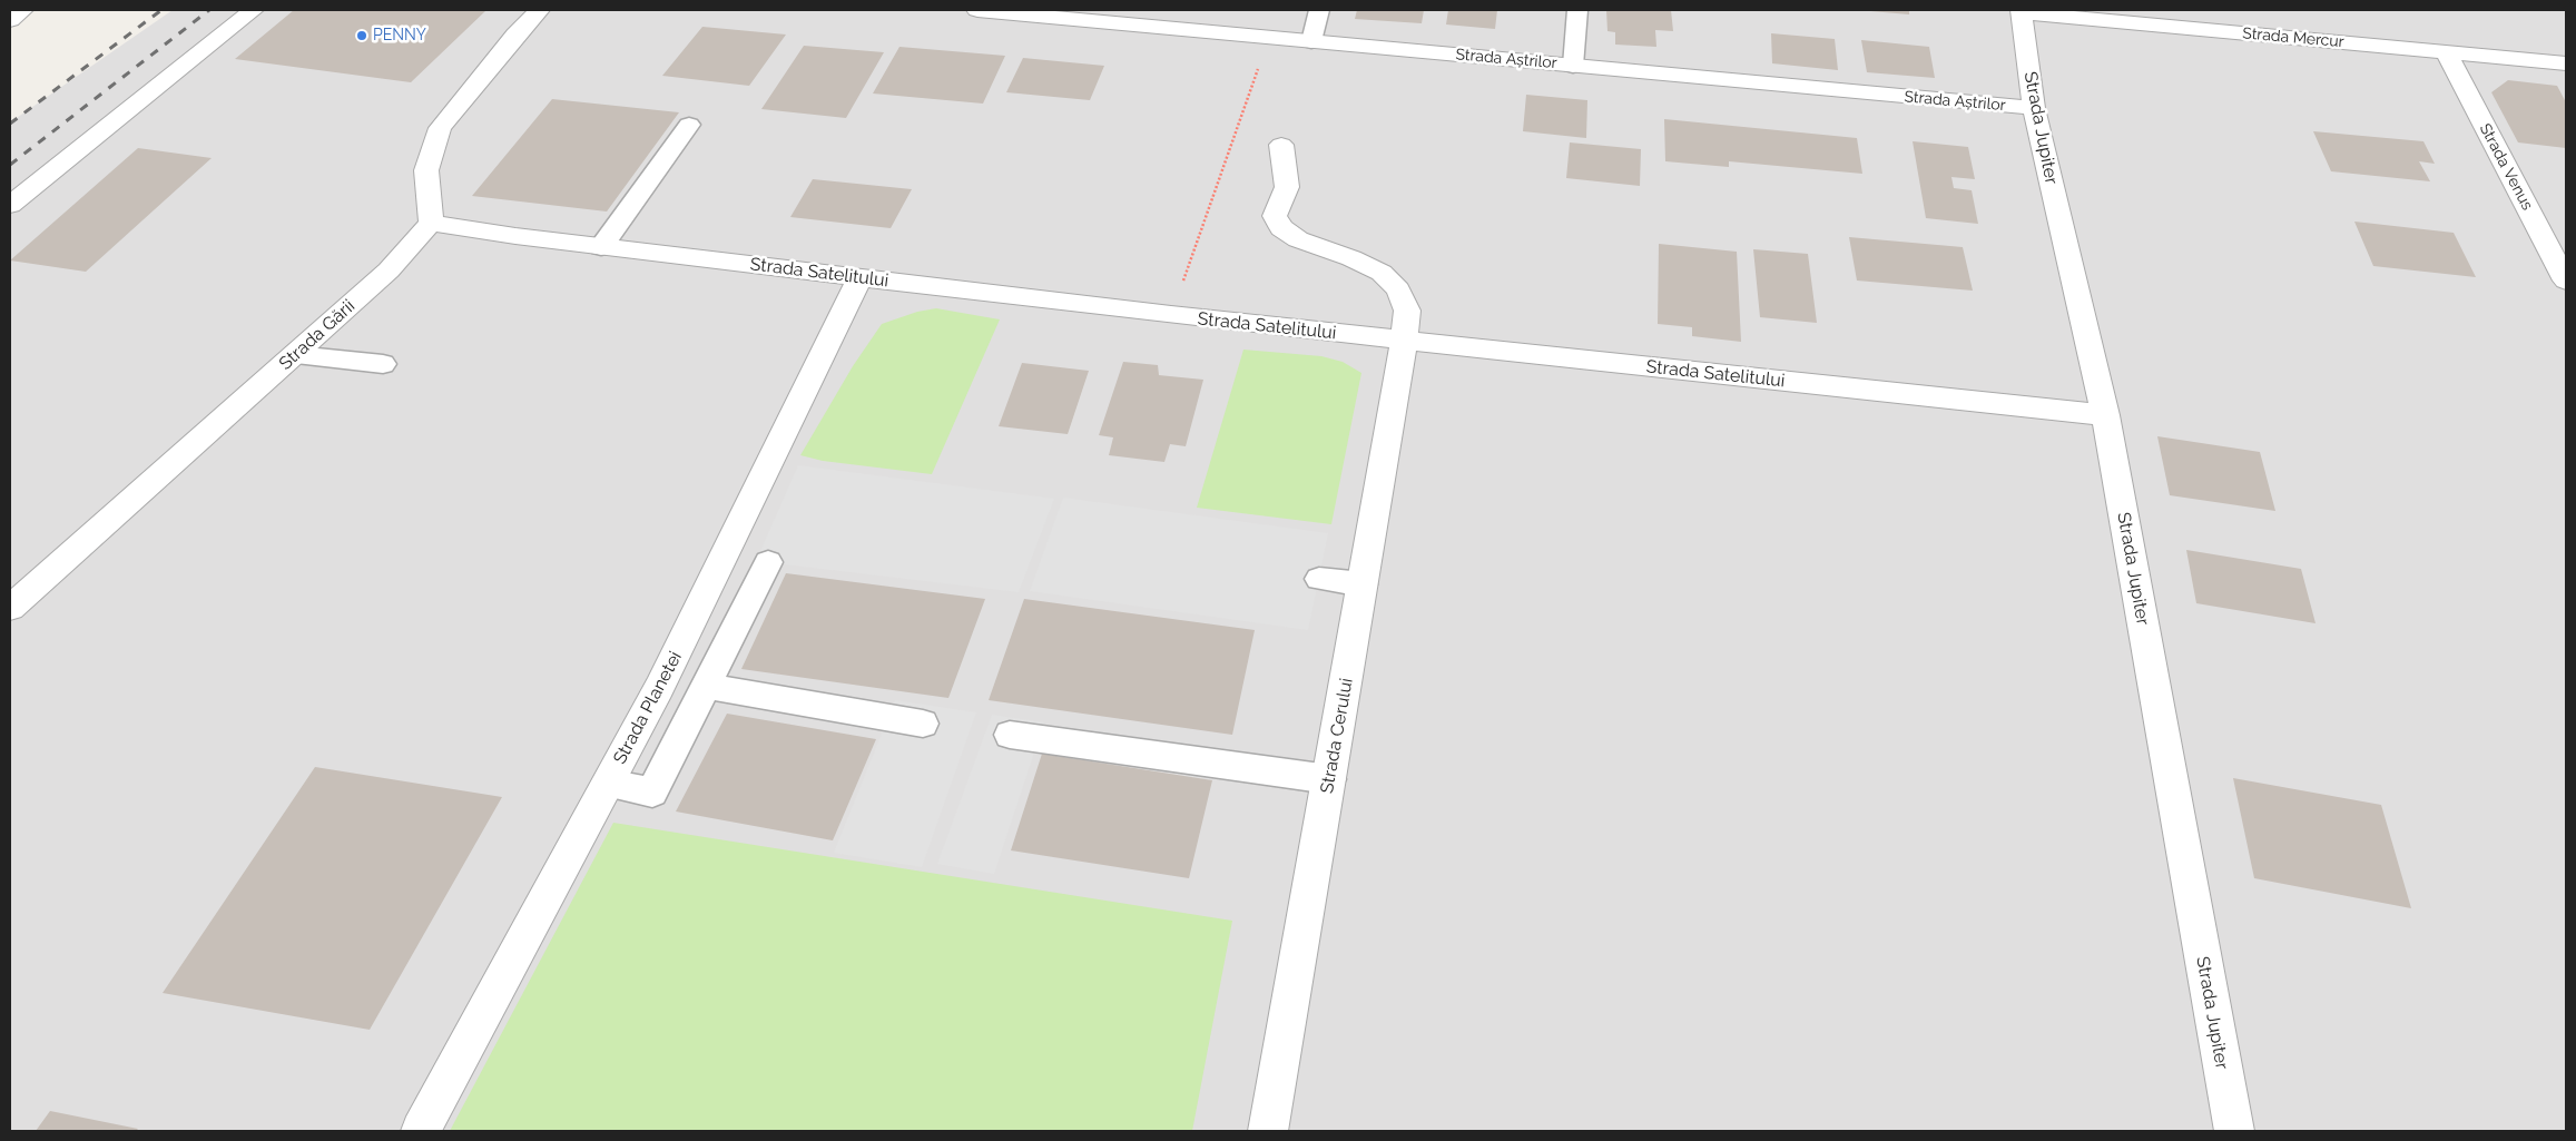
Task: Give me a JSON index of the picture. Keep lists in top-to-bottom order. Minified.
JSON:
{"streets":{"street":["Strada Mercur","Strada Aștrilor","Strada Jupiter","Strada Venus","Strada Satelitului","Strada Gării","Strada Planetei","Strada Cerului"]},"crossings":[["Strada Mercur","Strada Jupiter"],["Strada Mercur","Strada Venus"],["Strada Aștrilor","Strada Jupiter"],["Strada Jupiter","Strada Satelitului"],["Strada Satelitului","Strada Gării"],["Strada Satelitului","Strada Planetei"],["Strada Satelitului","Strada Cerului"]],"places":["PENNY"]}
